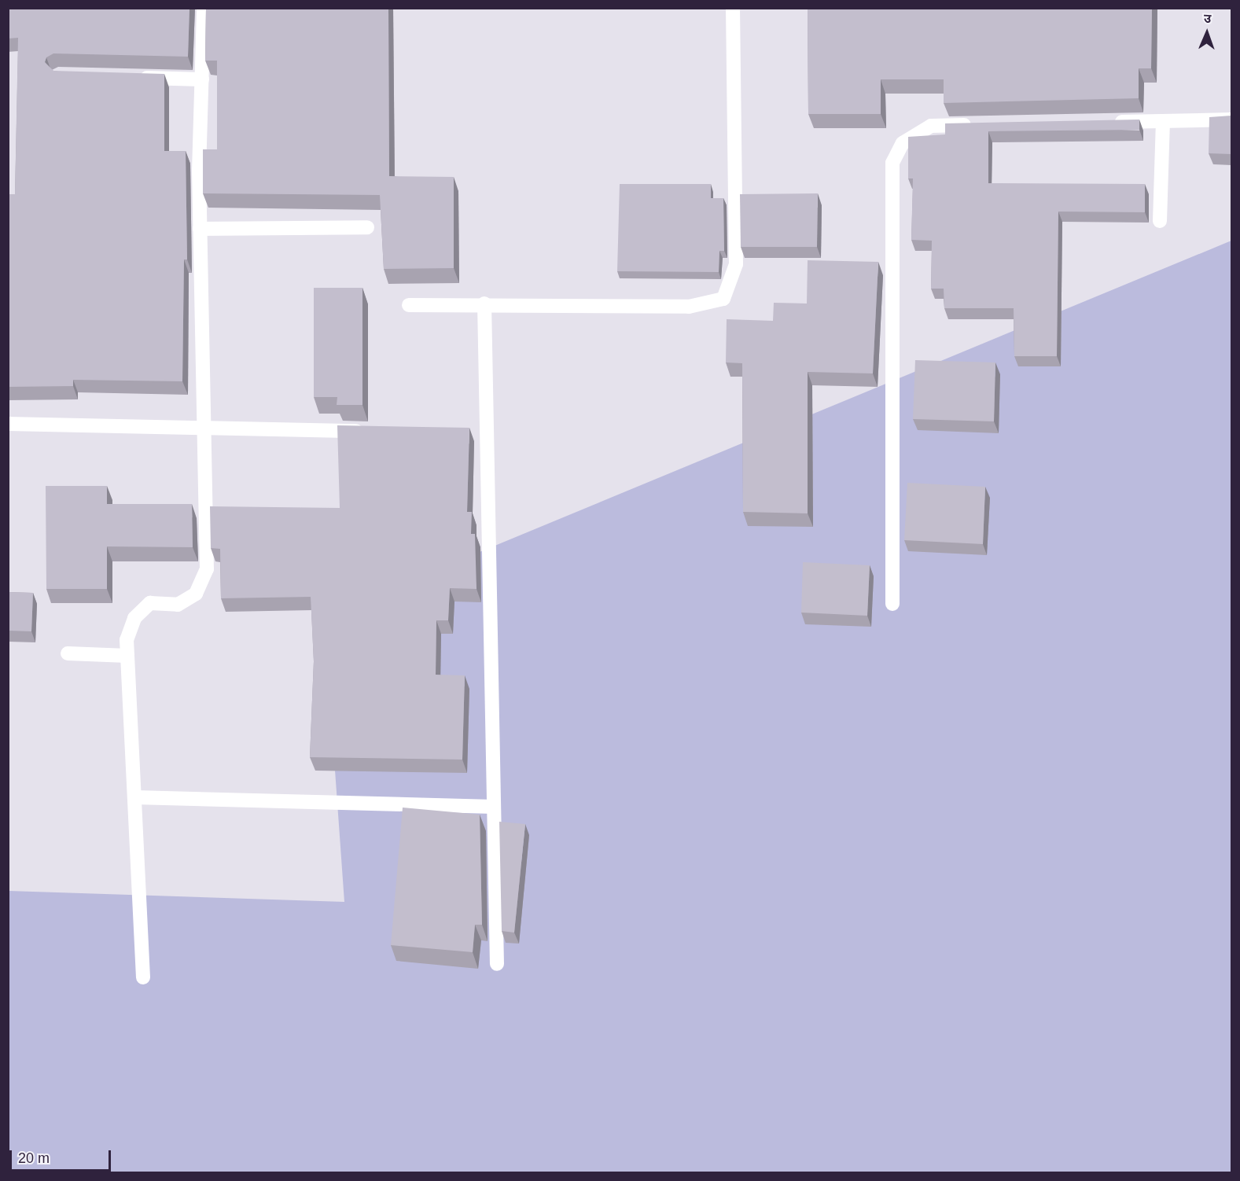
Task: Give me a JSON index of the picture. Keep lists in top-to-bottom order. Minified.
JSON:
{"scale_bar":"20 m","north":"top"}
